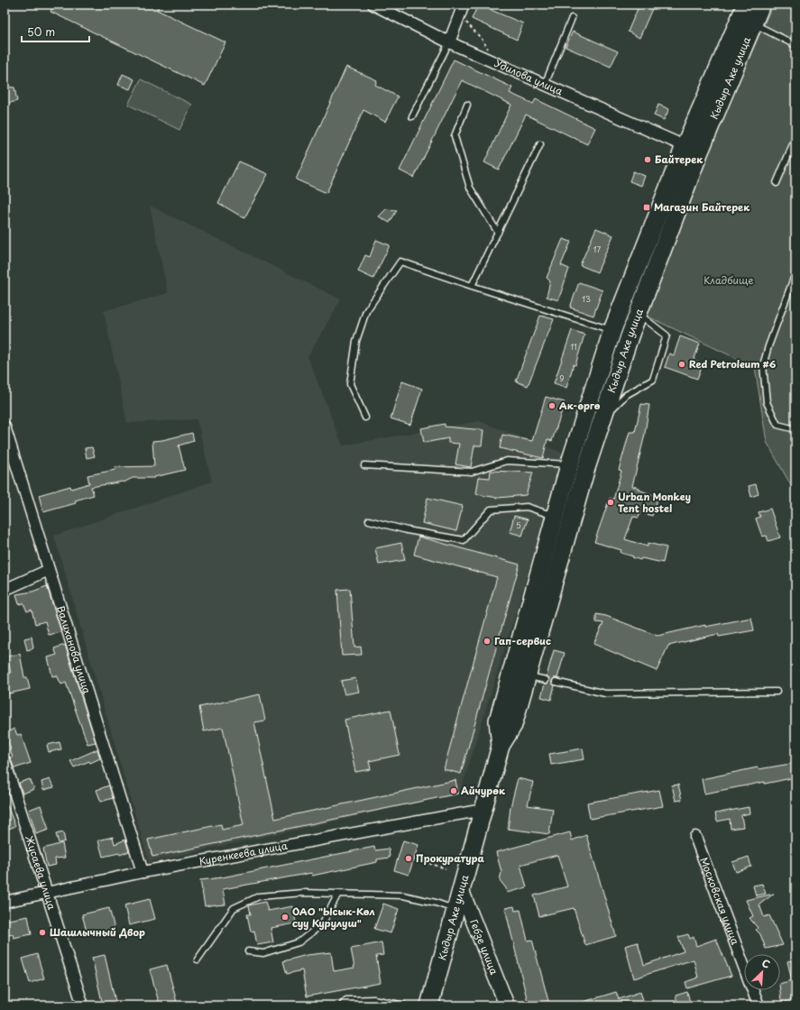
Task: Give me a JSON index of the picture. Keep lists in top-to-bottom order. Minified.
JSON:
{"streets":{"highway":["Кыдыр Аке улица"],"main road":["Гебзе улица"],"street":["Удилова улица","Валиханова улица","Куренкеева улица","Жусаева улица","Московская улица"]},"crossings":[["Удилова улица","Кыдыр Аке улица"],["Кыдыр Аке улица","Куренкеева улица"],["Кыдыр Аке улица","Гебзе улица"],["Валиханова улица","Куренкеева улица"],["Куренкеева улица","Жусаева улица"]],"parks":["Кладбище"],"places":{"other":["Байтерек","Red Petroleum #6","Ак-өргө","Urban Monkey Tent hostel","Гап-сервис","Айчурөк","Прокуратура","ОАО \"Ысык-Көл суу Курулуш\"","Шашлычный Двор"],"transit":["Магазин Байтерек"]},"house_numbers":["17","13","11","9","5"],"scale_bar":"50 m","north":"top right"}
